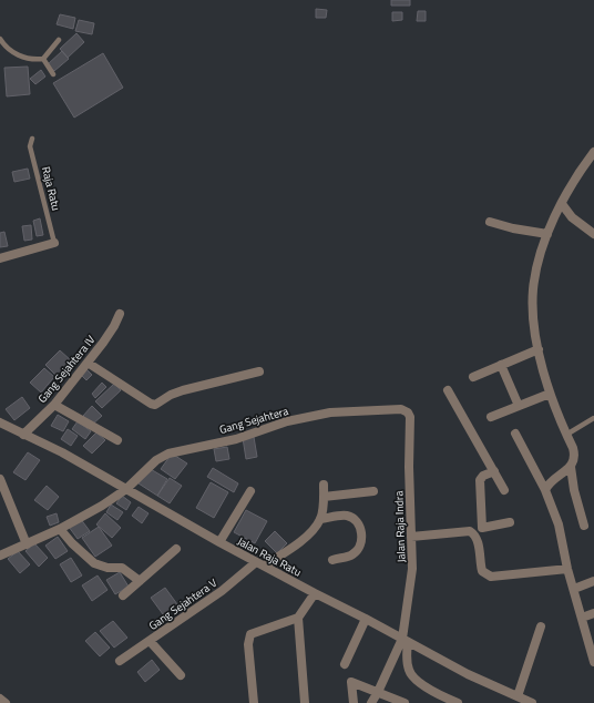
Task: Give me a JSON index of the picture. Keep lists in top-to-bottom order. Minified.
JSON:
{"streets":{"street":["Gang Sejahtera IV","Gang Sejahtera","Jalan Raja Indra","Jalan Raja Ratu","Gang Sejahtera V"],"lane":["Raja Ratu"]},"crossings":[["Gang Sejahtera IV","Jalan Raja Ratu"],["Gang Sejahtera","Jalan Raja Indra"],["Gang Sejahtera","Jalan Raja Ratu"],["Jalan Raja Indra","Jalan Raja Ratu"],["Jalan Raja Ratu","Gang Sejahtera V"]]}
